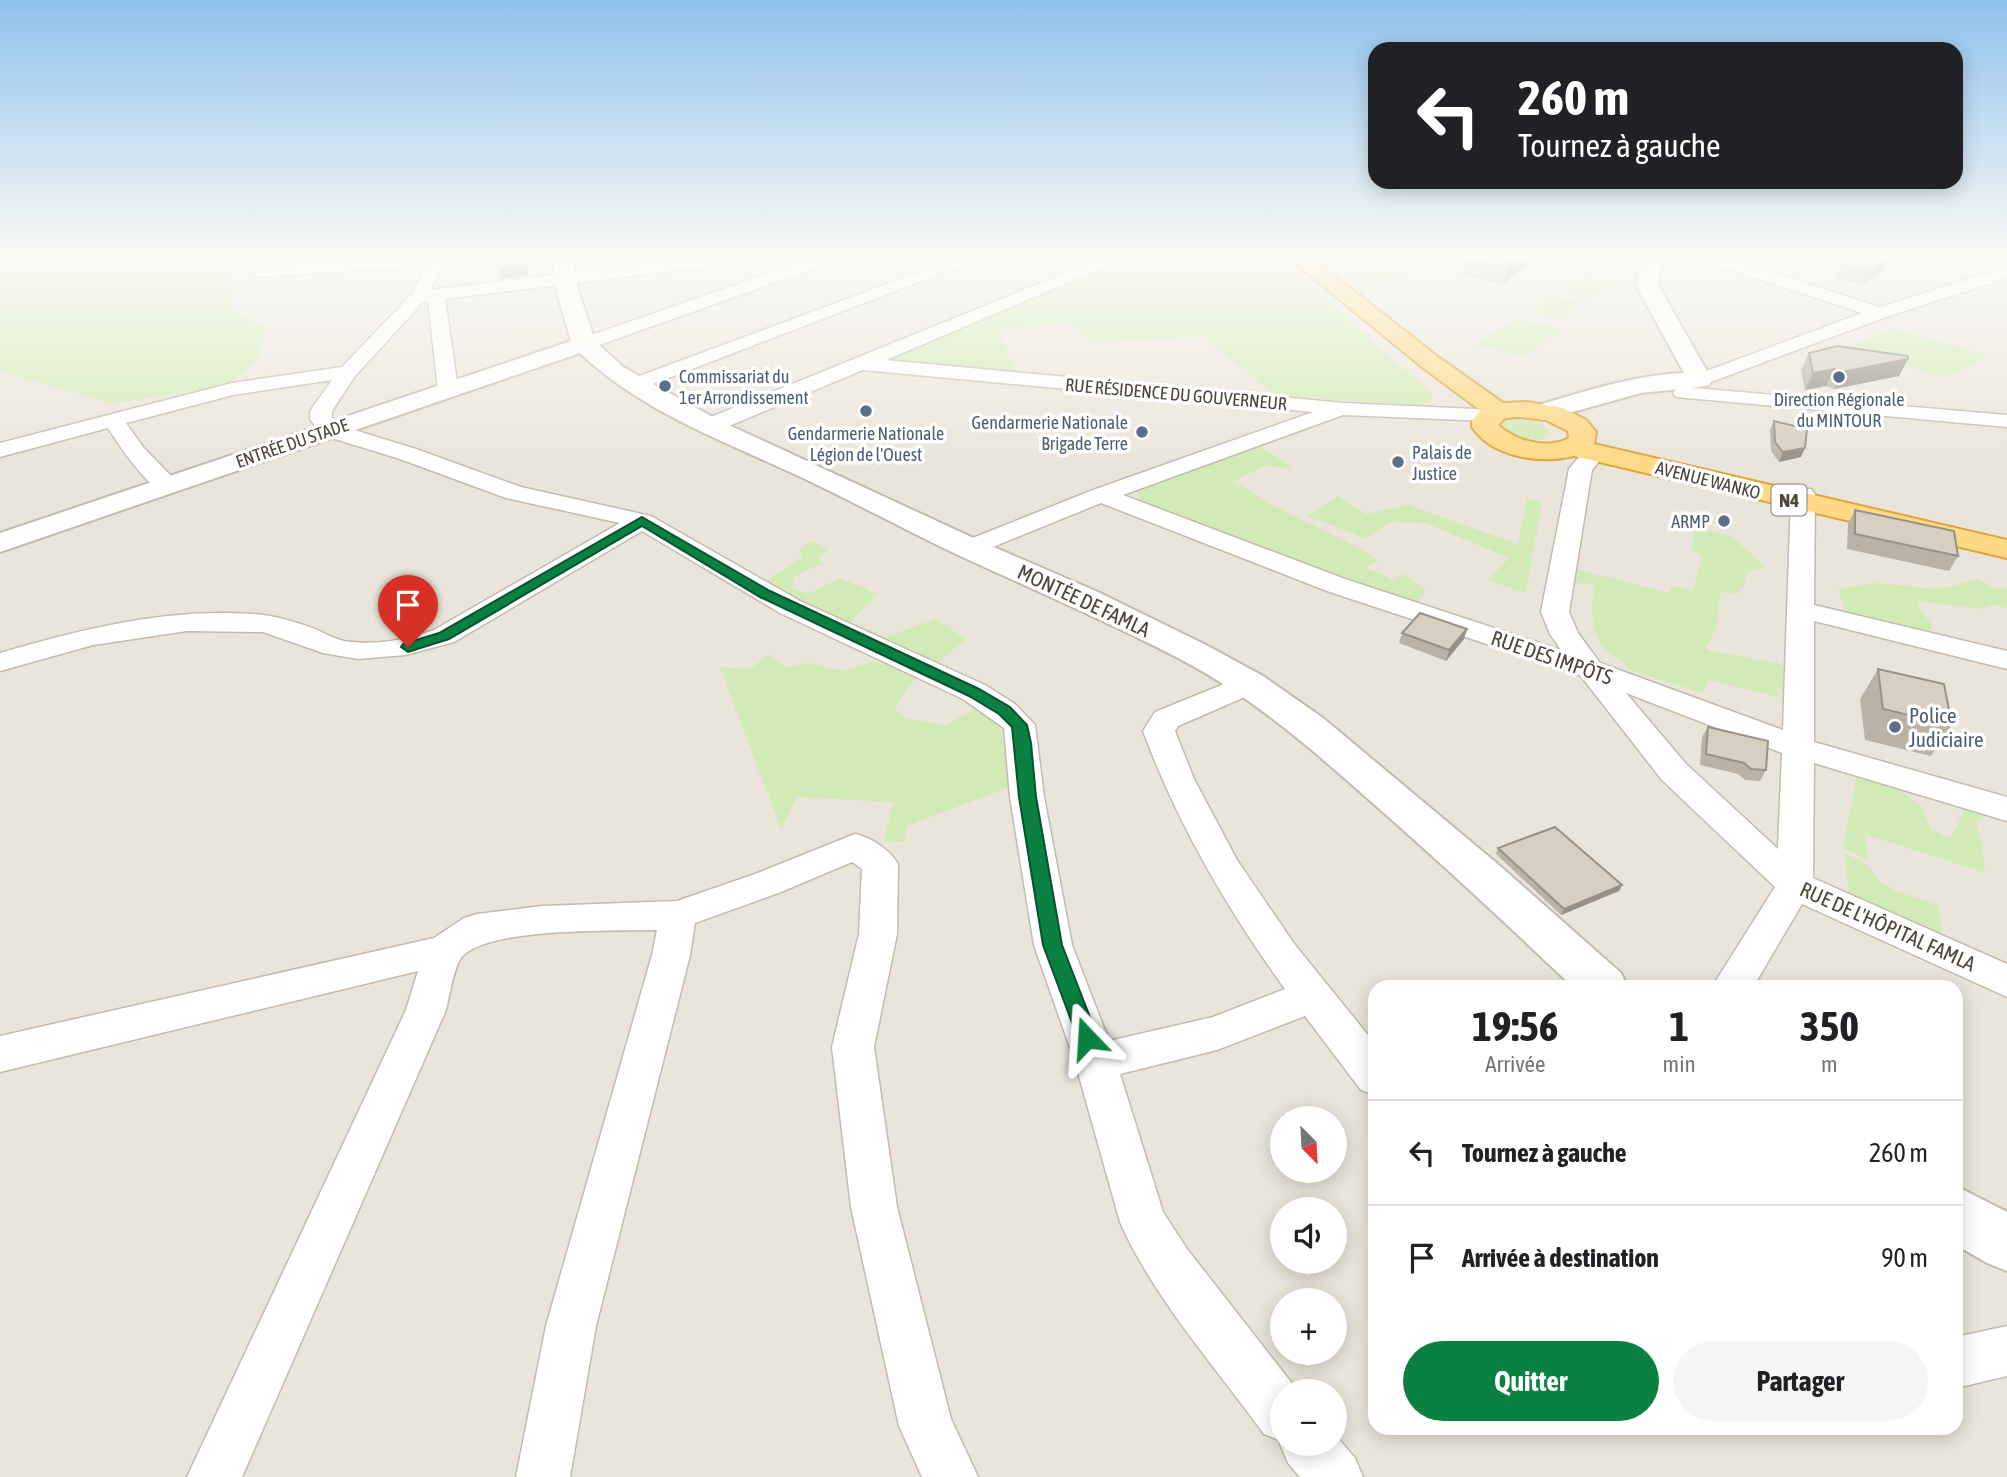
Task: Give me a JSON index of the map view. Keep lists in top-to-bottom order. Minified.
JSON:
{"streets":{"highway":["AVENUE WANKO","N4"],"street":["RUE RÉSIDENCE DU GOUVERNEUR","ENTRÉE DU STADE","MONTÉE DE FAMLA","RUE DES IMPÔTS","RUE DE L'HÔPITAL FAMLA"]},"crossings":[["ENTRÉE DU STADE","MONTÉE DE FAMLA"],["AVENUE WANKO","RUE DE L'HÔPITAL FAMLA"],["RUE DES IMPÔTS","RUE DE L'HÔPITAL FAMLA"]],"places":["Direction Régionale du MINTOUR","Commissariat du 1er Arrondissement","Gendarmerie Nationale Légion de l'Ouest","Gendarmerie Nationale Brigade Terre","Palais de Justice","ARMP","Police Judiciaire"],"north":"bottom right","page":{"turn":["260 m","Tournez à gauche"],"eta":["19:56","Arrivée","1","min","350","m"],"list":[{"name":"Tournez à gauche","value":"260 m"},{"name":"Arrivée à destination","value":"90 m"}],"map_buttons":["+","−"],"buttons":["Quitter","Partager"]}}
